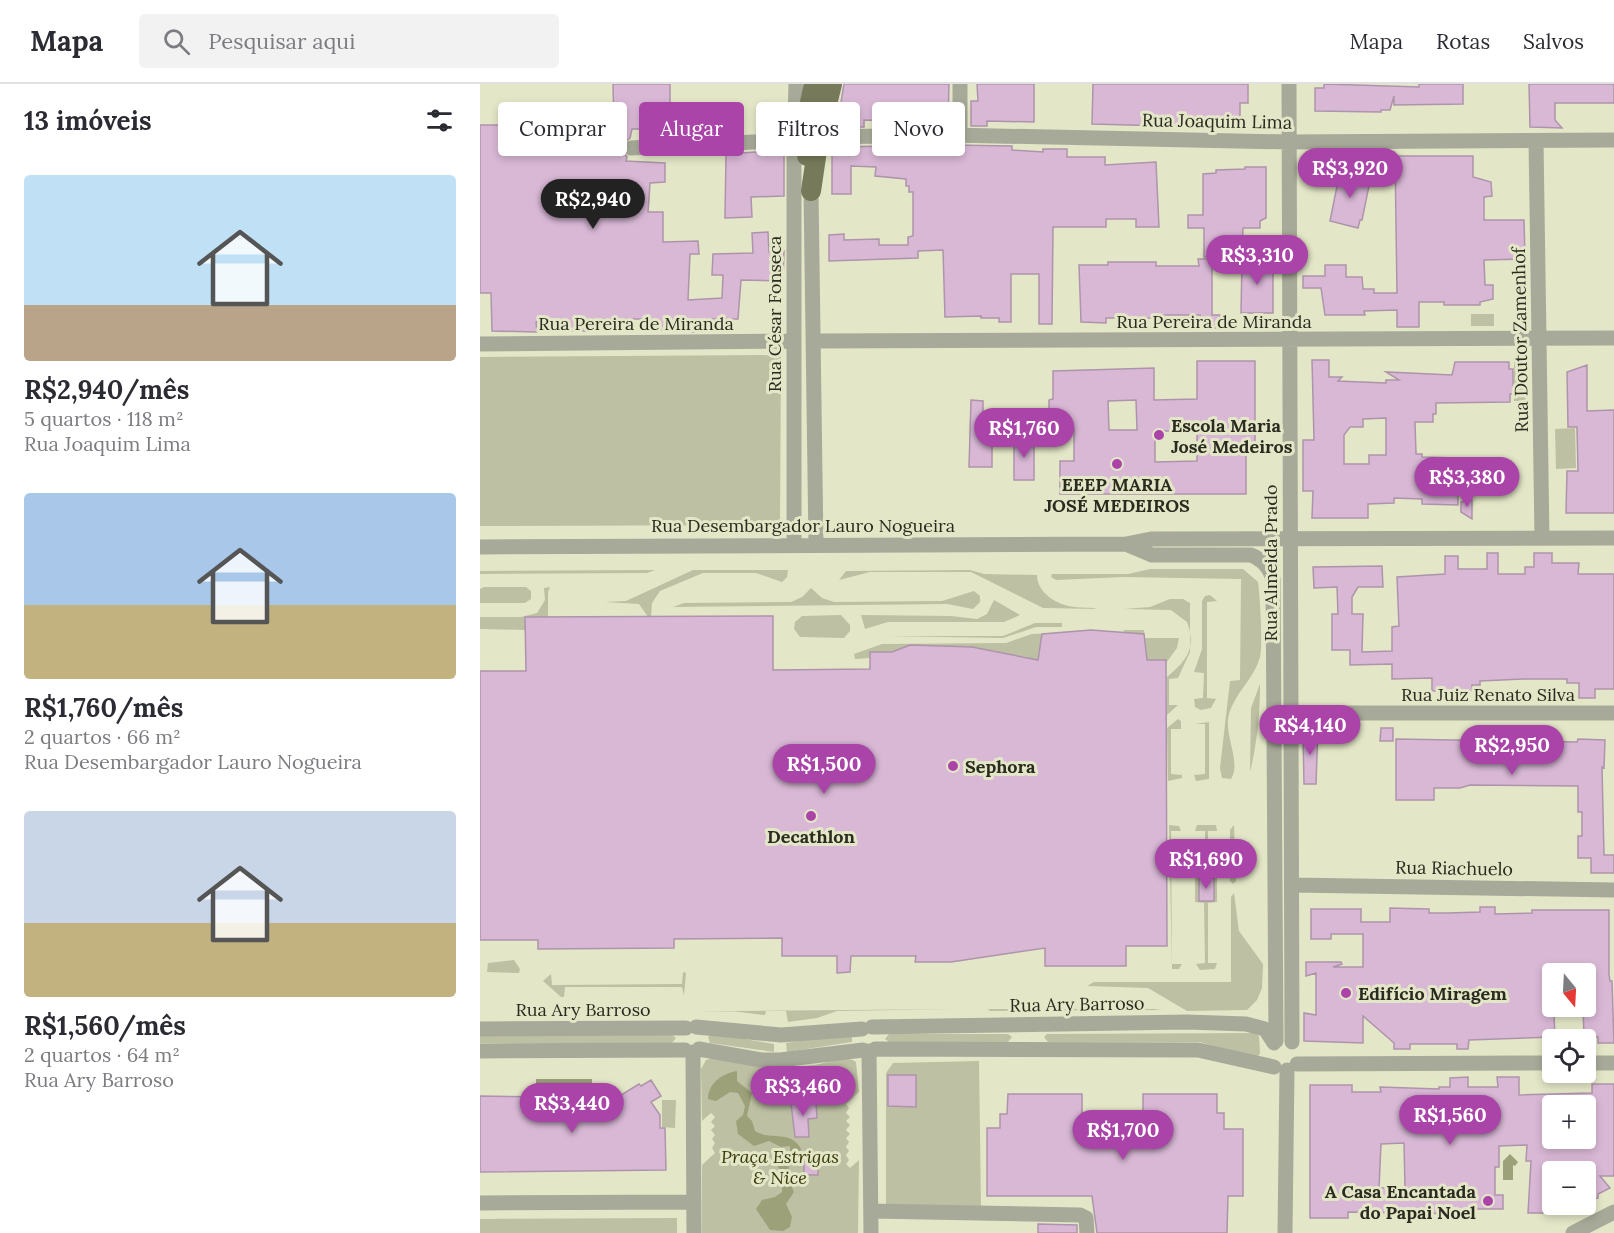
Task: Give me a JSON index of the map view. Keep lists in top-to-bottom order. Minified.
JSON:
{"streets":{"street":["Rua Joaquim Lima","Rua César Fonseca","Rua Pereira de Miranda","Rua Doutor Zamenhof","Rua Desembargador Lauro Nogueira","Rua Almeida Prado","Rua Juiz Renato Silva","Rua Riachuelo","Rua Ary Barroso"]},"crossings":[["Rua Joaquim Lima","Rua Doutor Zamenhof"],["Rua Joaquim Lima","Rua Almeida Prado"],["Rua César Fonseca","Rua Pereira de Miranda"],["Rua César Fonseca","Rua Desembargador Lauro Nogueira"],["Rua Pereira de Miranda","Rua Doutor Zamenhof"],["Rua Pereira de Miranda","Rua Almeida Prado"],["Rua Doutor Zamenhof","Rua Desembargador Lauro Nogueira"],["Rua Desembargador Lauro Nogueira","Rua Almeida Prado"],["Rua Almeida Prado","Rua Juiz Renato Silva"],["Rua Almeida Prado","Rua Riachuelo"],["Rua Almeida Prado","Rua Ary Barroso"]],"parks":["Praça Estrigas & Nice"],"places":["Escola Maria José Medeiros","EEEP MARIA JOSÉ MEDEIROS","Sephora","Decathlon","Edifício Miragem","A Casa Encantada do Papai Noel"],"north":"bottom","page":{"header":"Mapa","search":"Pesquisar aqui","nav":["Mapa","Rotas","Salvos"],"heading":"13 imóveis","chip":["Comprar","Alugar","Filtros","Novo"],"price":["R$3,920","R$2,940","R$3,310","R$1,760","R$3,380","R$4,140","R$2,950","R$1,500","R$1,690","R$3,460","R$3,440","R$1,560","R$1,700"],"list":[{"name":"R$2,940/mês","note":"5 quartos · 118 m² · Rua Joaquim Lima"},{"name":"R$1,760/mês","note":"2 quartos · 66 m² · Rua Desembargador Lauro Nogueira"},{"name":"R$1,560/mês","note":"2 quartos · 64 m² · Rua Ary Barroso"}],"map_buttons":["+","−"]}}
